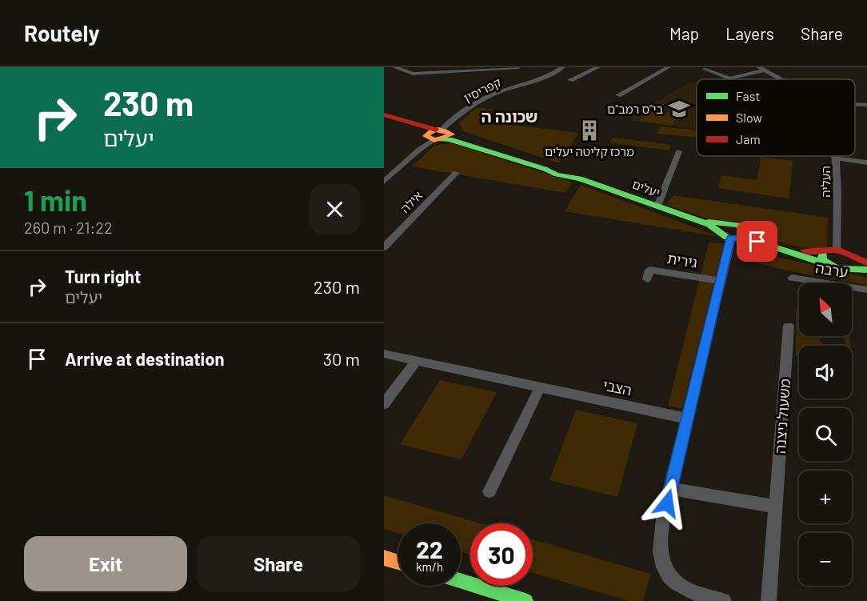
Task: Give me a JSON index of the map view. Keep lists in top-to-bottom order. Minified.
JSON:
{"streets":{"main road":["יעלים"],"street":["קפריסין","העליה","אילה","גירית","ערבה","הצבי","משעול ניצנה"]},"crossings":[["קפריסין","יעלים"]],"districts":["שכונה ה"],"places":{"school or university":["בי\"ס רמב\"ם"],"building":["מרכז קליטה יעלים"]},"legend":["Fast","Slow","Jam"],"north":"top left","page":{"header":"Routely","nav":["Map","Layers","Share"],"turn":["230 m","יעלים"],"heading":["1 min","260 m · 21:22"],"list":[{"name":"Turn right","note":"יעלים","value":"230 m"},{"name":"Arrive at destination","value":"30 m"}],"map_buttons":["+","−"],"speed":"22 km/h","limit":"30","buttons":["Exit","Share"]}}
